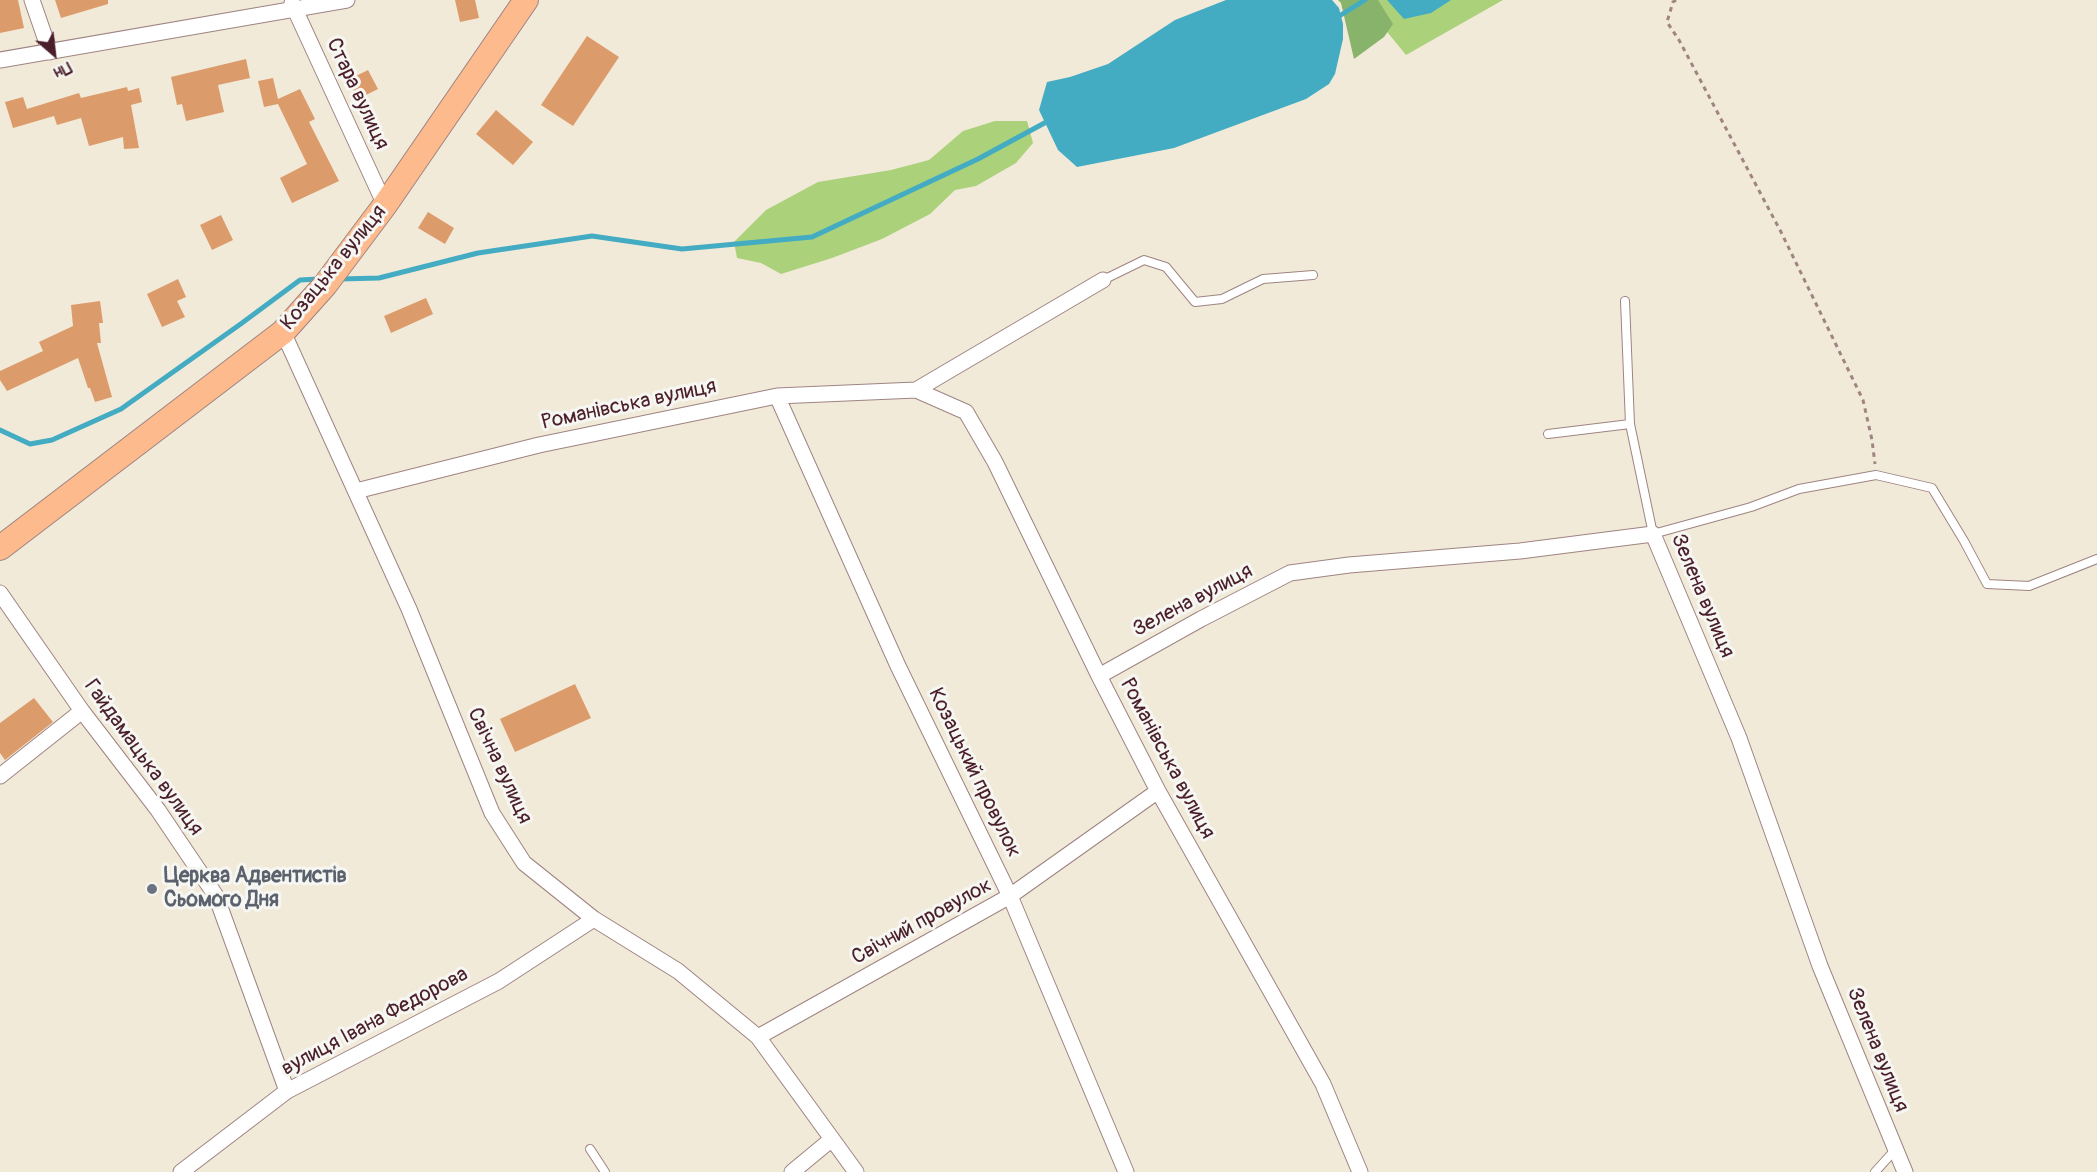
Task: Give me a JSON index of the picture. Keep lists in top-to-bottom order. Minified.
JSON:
{"streets":{"main road":["Козацька вулиця"],"street":["Стара вулиця","Романівська вулиця","Зелена вулиця","Гайдамацька вулиця","Свічна вулиця","Козацький провулок","Свічний провулок","вулиця Івана Федорова"]},"crossings":[["Стара вулиця","Козацька вулиця"],["Козацька вулиця","Свічна вулиця"],["Романівська вулиця","Зелена вулиця"],["Романівська вулиця","Свічна вулиця"],["Романівська вулиця","Козацький провулок"],["Романівська вулиця","Свічний провулок"],["Гайдамацька вулиця","вулиця Івана Федорова"],["Свічна вулиця","Свічний провулок"],["Свічна вулиця","вулиця Івана Федорова"],["Козацький провулок","Свічний провулок"]],"places":["Церква Адвентистiв Сьомого Дня"],"north":"bottom right"}
